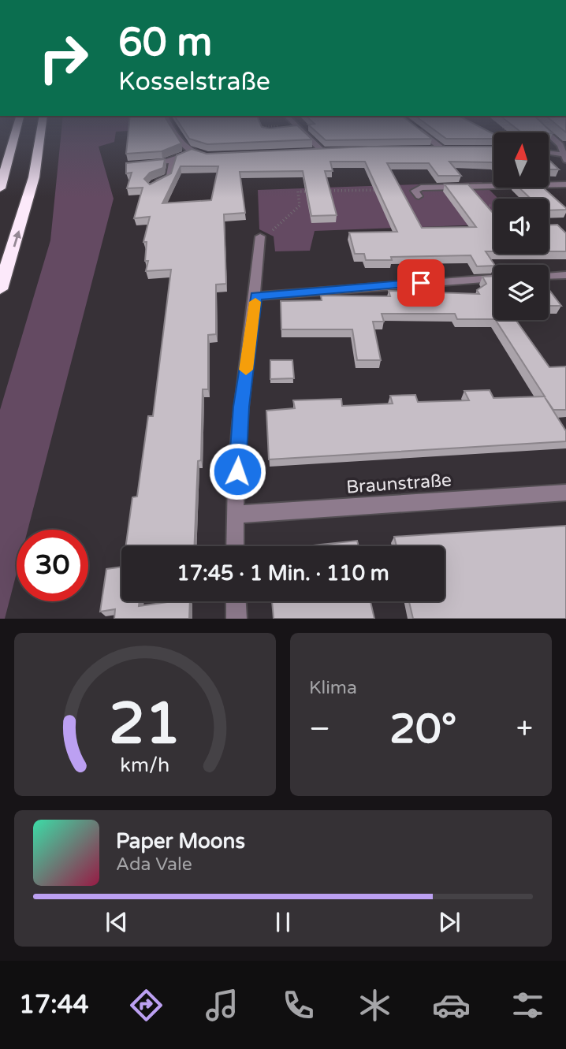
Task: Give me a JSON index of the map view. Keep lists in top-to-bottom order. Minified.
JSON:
{"streets":{"street":["Braunstraße"]},"north":"top","page":{"turn":["60 m","Kosselstraße"],"limit":"30","trip":"17:45 · 1 Min. · 110 m","tile":"Klima","heat":["−","20°","+"],"song":["Paper Moons","Ada Vale"],"tabs":"17:44","gauge":["21","km/h"]}}
